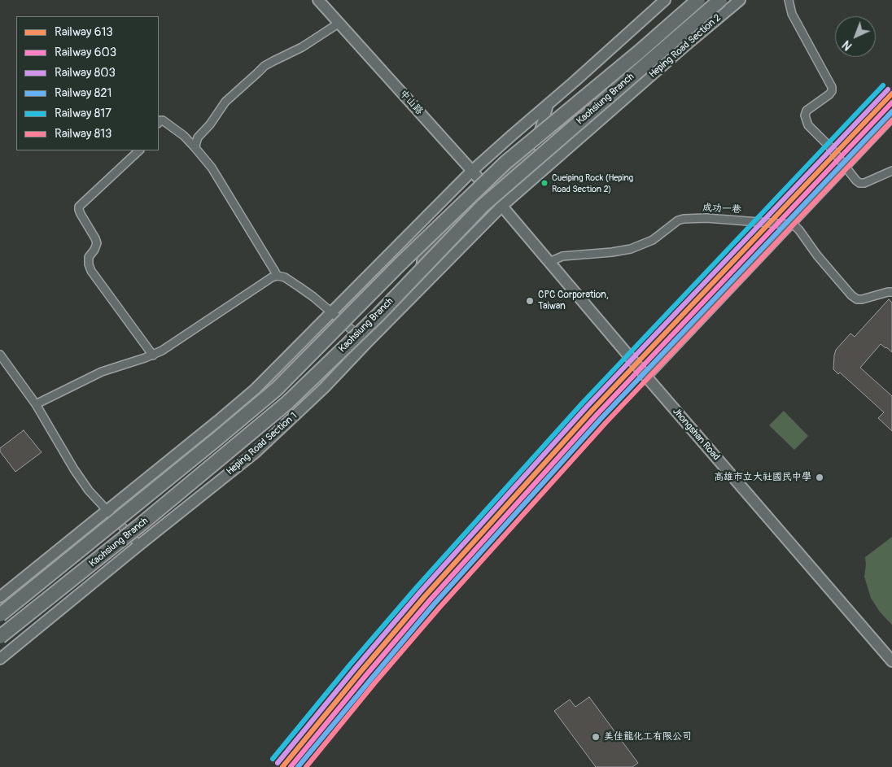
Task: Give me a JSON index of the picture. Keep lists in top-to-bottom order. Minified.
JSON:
{"streets":{"highway":["Kaohsiung Branch"],"street":["Heping Road Section 2","中山路","成功一巷","Jhongshan Road","Heping Road Section 1"]},"crossings":[["Heping Road Section 2","中山路"],["Heping Road Section 2","Jhongshan Road"],["Heping Road Section 2","Heping Road Section 1"],["中山路","Jhongshan Road"],["中山路","Heping Road Section 1"],["成功一巷","Jhongshan Road"],["Jhongshan Road","Heping Road Section 1"]],"places":["Cueiping Rock (Heping Road Section 2)","CPC Corporation, Taiwan","高雄市立大社國民中學","美佳龍化工有限公司"],"lines":["rail line 817","rail line 803","rail line 613","rail line 603","rail line 821","rail line 813"],"legend":["Railway 613","Railway 603","Railway 803","Railway 821","Railway 817","Railway 813"],"north":"bottom left"}
